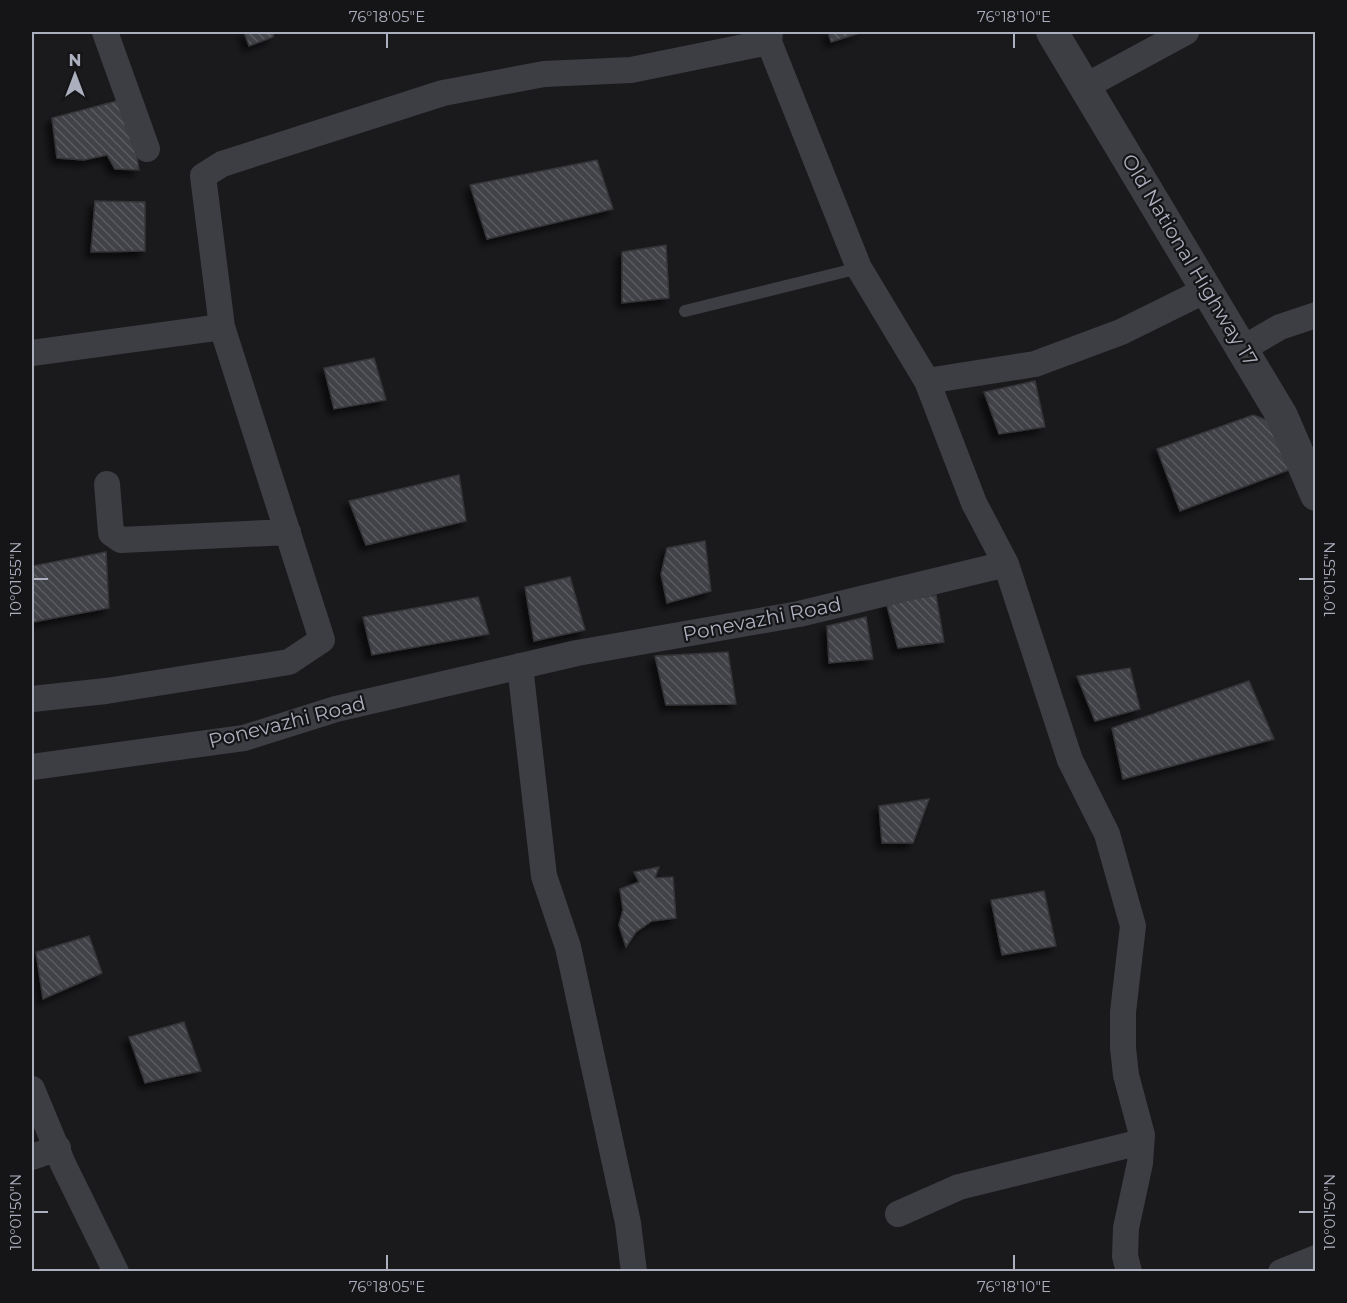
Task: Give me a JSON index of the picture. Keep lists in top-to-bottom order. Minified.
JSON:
{"streets":{"street":["Old National Highway 17","Ponevazhi Road"]},"north":"top","coordinates":["76°18'05\"E","76°18'10\"E","10°01'55\"N","10°01'50\"N"]}
